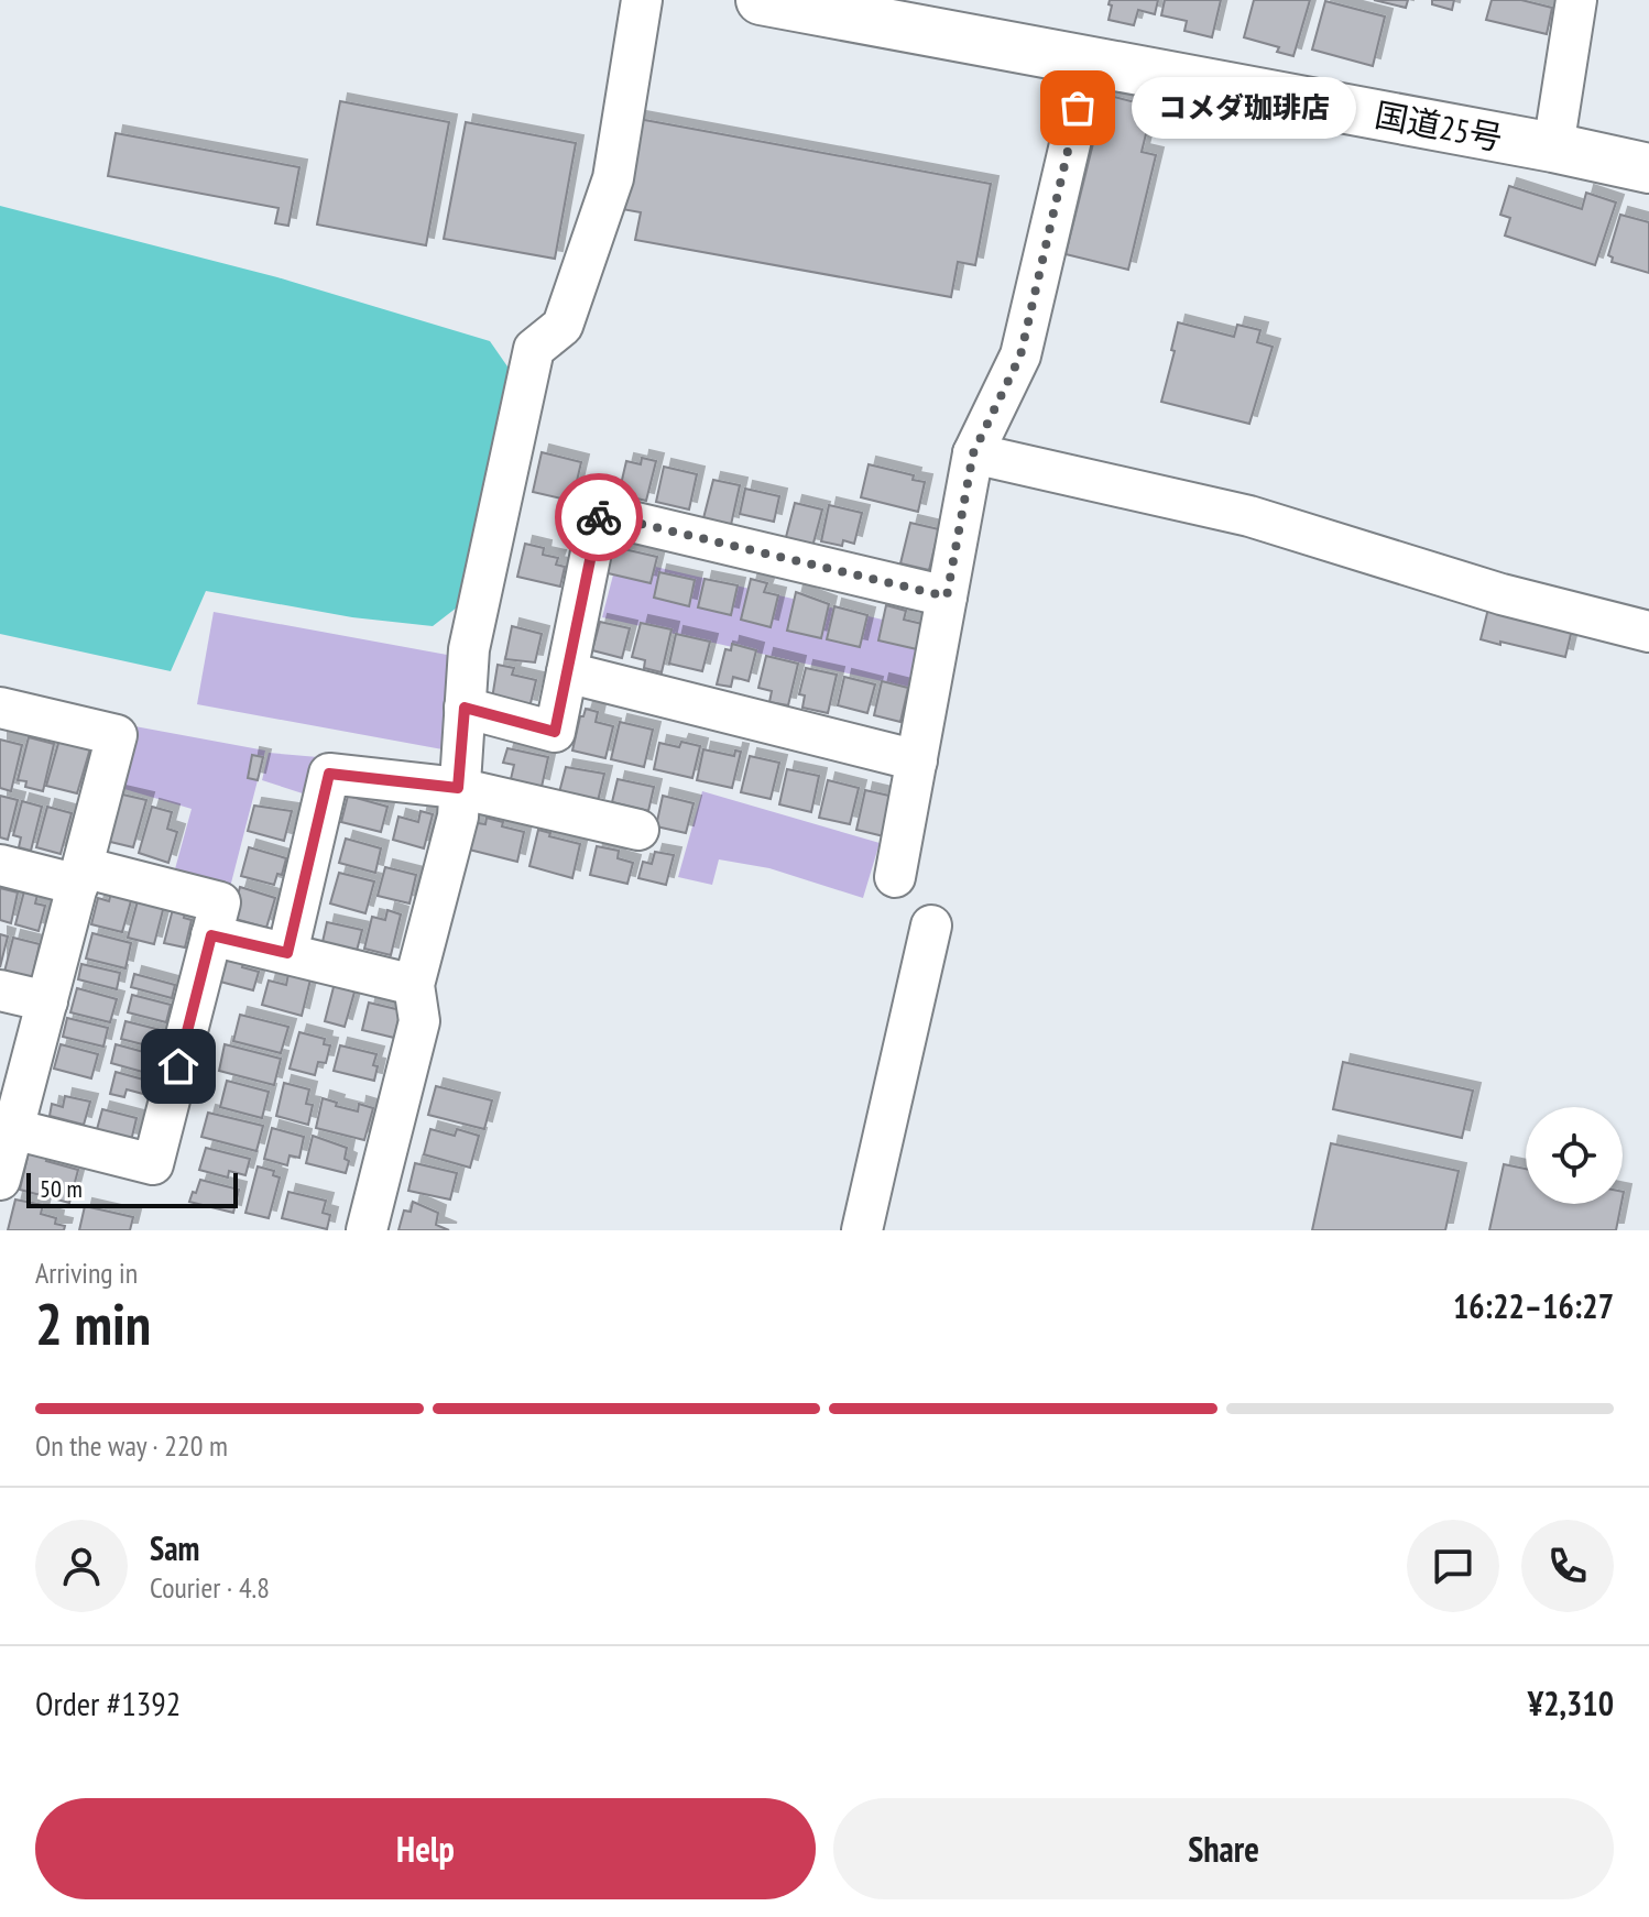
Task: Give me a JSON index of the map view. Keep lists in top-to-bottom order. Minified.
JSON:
{"streets":{"highway":["国道25号"]},"places":["コメダ珈琲店"],"scale_bar":"50 m","page":{"bubble":"コメダ珈琲店","scale":"50 m","heading":["2 min","Arriving in","16:22–16:27"],"panel":["Sam","Courier · 4.8","Order #1392","¥2,310"],"bar":"On the way · 220 m","buttons":["Help","Share"]}}
